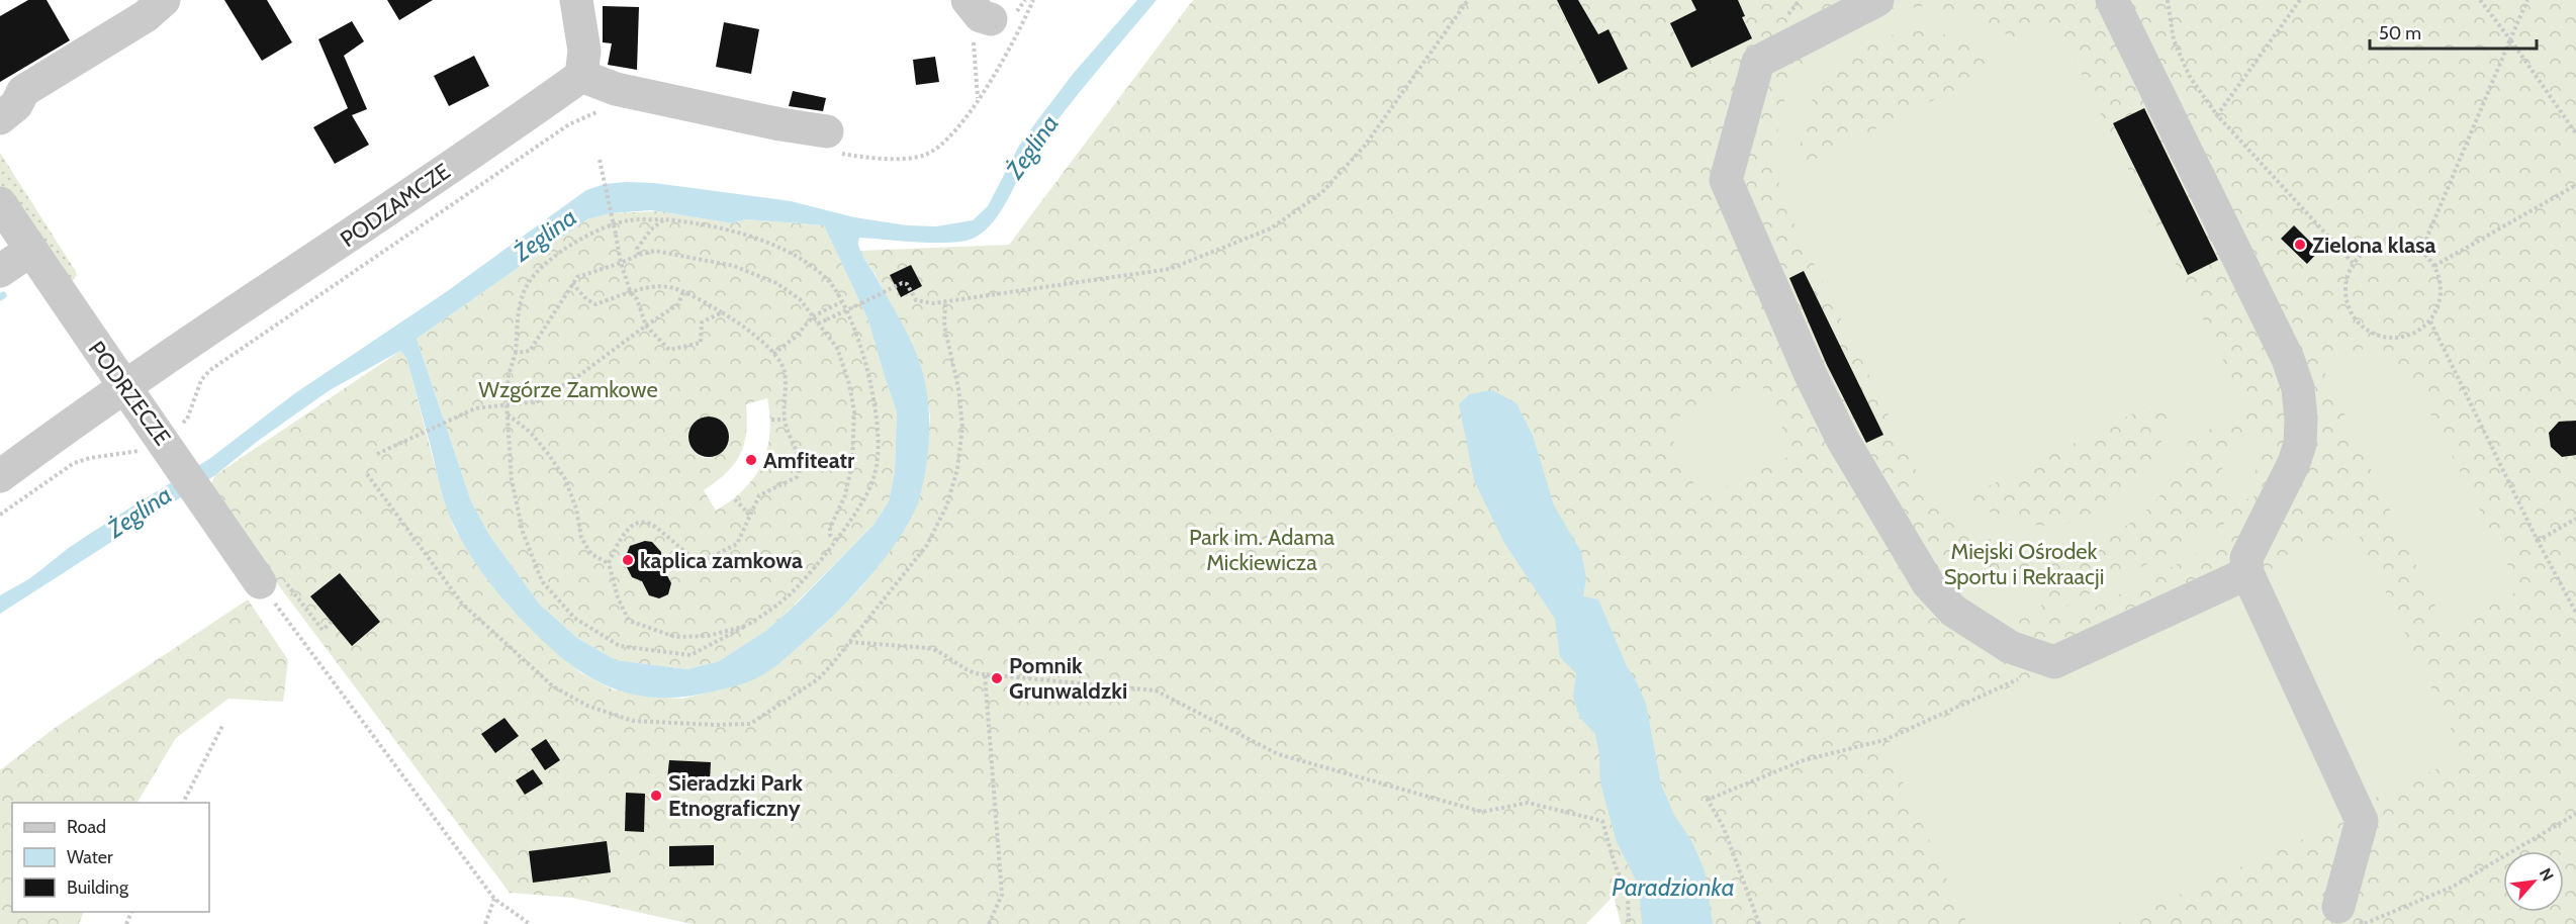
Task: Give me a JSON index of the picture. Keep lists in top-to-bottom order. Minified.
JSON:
{"streets":{"street":["PODZAMCZE","PODRZECZE"]},"crossings":[["PODZAMCZE","PODRZECZE"]],"water":["Żeglina","Paradzionka"],"parks":["Wzgórze Zamkowe","Park im. Adama Mickiewicza","Miejski Ośrodek Sportu i Rekraacji"],"places":["Zielona klasa","Amfiteatr","kaplica zamkowa","Pomnik Grunwaldzki","Sieradzki Park Etnograficzny"],"legend":["Road","Water","Building"],"scale_bar":"50 m","north":"top right"}
